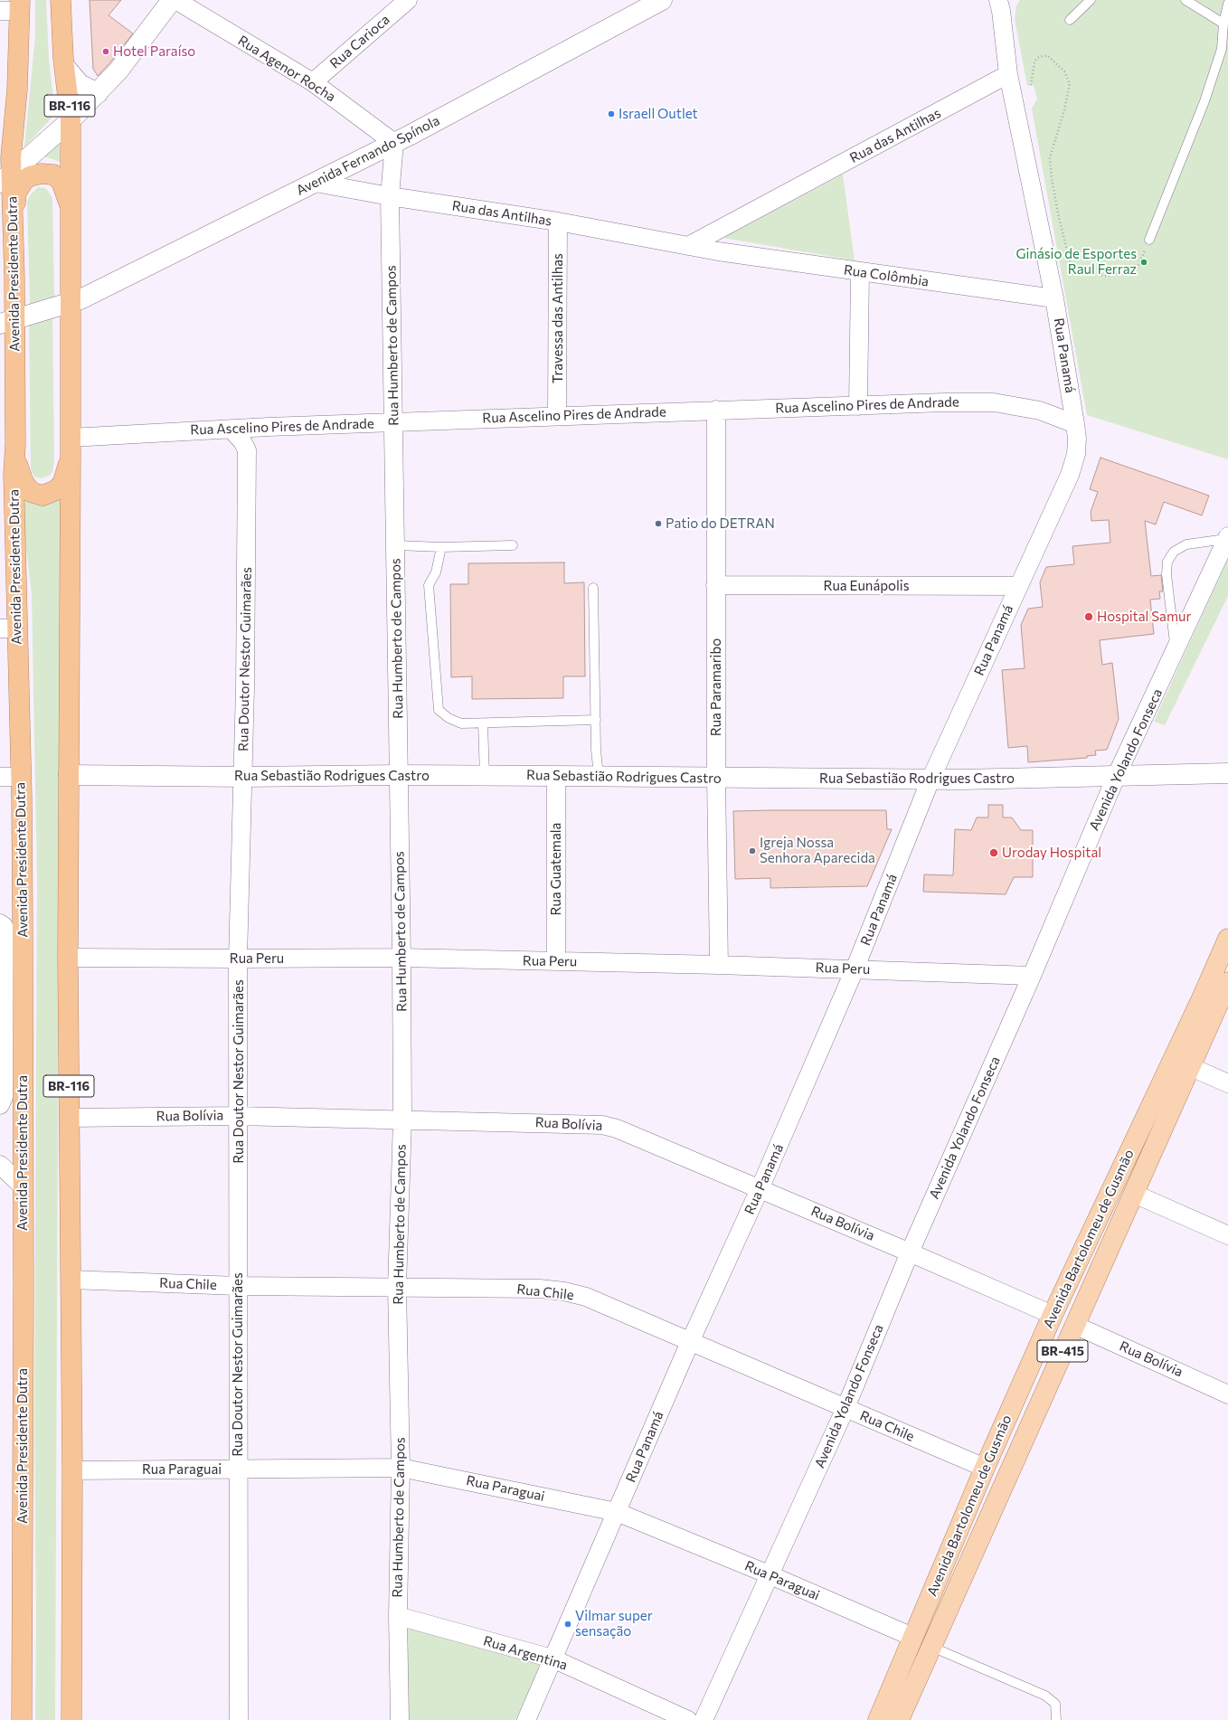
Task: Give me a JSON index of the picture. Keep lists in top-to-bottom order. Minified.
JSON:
{"streets":{"highway":["BR-116","Avenida Presidente Dutra"],"main road":["Avenida Bartolomeu de Gusmão","BR-415"],"street":["Rua Carioca","Rua Agenor Rocha","Rua das Antilhas","Avenida Fernando Spínola","Rua Colômbia","Travessa das Antilhas","Rua Humberto de Campos","Rua Panamá","Rua Ascelino Pires de Andrade","Rua Eunápolis","Rua Doutor Nestor Guimarães","Rua Paramaribo","Avenida Yolando Fonseca","Rua Sebastião Rodrigues Castro","Rua Guatemala","Rua Peru","Rua Bolívia","Rua Chile","Rua Paraguai","Rua Argentina"]},"crossings":[["Rua Carioca","Rua Agenor Rocha"],["Rua Agenor Rocha","Avenida Fernando Spínola"],["Rua Agenor Rocha","Rua Humberto de Campos"],["BR-116","Rua Ascelino Pires de Andrade"],["BR-116","Rua Sebastião Rodrigues Castro"],["BR-116","Rua Peru"],["BR-116","Rua Bolívia"],["BR-116","Rua Chile"],["BR-116","Rua Paraguai"],["Rua das Antilhas","Avenida Fernando Spínola"],["Rua das Antilhas","Rua Colômbia"],["Rua das Antilhas","Travessa das Antilhas"],["Rua das Antilhas","Rua Humberto de Campos"],["Rua das Antilhas","Rua Panamá"],["Avenida Fernando Spínola","Avenida Presidente Dutra"],["Avenida Fernando Spínola","Rua Humberto de Campos"],["Rua Colômbia","Rua Panamá"],["Travessa das Antilhas","Rua Ascelino Pires de Andrade"],["Rua Humberto de Campos","Rua Ascelino Pires de Andrade"],["Rua Humberto de Campos","Rua Sebastião Rodrigues Castro"],["Rua Humberto de Campos","Rua Peru"],["Rua Humberto de Campos","Rua Bolívia"],["Rua Humberto de Campos","Rua Chile"],["Rua Humberto de Campos","Rua Paraguai"],["Rua Humberto de Campos","Rua Argentina"],["Rua Panamá","Rua Ascelino Pires de Andrade"],["Rua Panamá","Rua Eunápolis"],["Rua Panamá","Rua Sebastião Rodrigues Castro"],["Rua Panamá","Rua Peru"],["Rua Panamá","Rua Bolívia"],["Rua Panamá","Rua Chile"],["Rua Panamá","Rua Paraguai"],["Rua Panamá","Rua Argentina"],["Rua Ascelino Pires de Andrade","Rua Doutor Nestor Guimarães"],["Rua Ascelino Pires de Andrade","Rua Paramaribo"],["Rua Eunápolis","Rua Paramaribo"],["Rua Doutor Nestor Guimarães","Rua Sebastião Rodrigues Castro"],["Rua Doutor Nestor Guimarães","Rua Peru"],["Rua Doutor Nestor Guimarães","Rua Bolívia"],["Rua Doutor Nestor Guimarães","Rua Chile"],["Rua Doutor Nestor Guimarães","Rua Paraguai"],["Rua Paramaribo","Rua Sebastião Rodrigues Castro"],["Rua Paramaribo","Rua Peru"],["Avenida Yolando Fonseca","Rua Sebastião Rodrigues Castro"],["Avenida Yolando Fonseca","Rua Peru"],["Avenida Yolando Fonseca","Rua Bolívia"],["Avenida Yolando Fonseca","Rua Chile"],["Avenida Yolando Fonseca","Rua Paraguai"],["Rua Sebastião Rodrigues Castro","Rua Guatemala"],["Rua Guatemala","Rua Peru"],["Rua Bolívia","Avenida Bartolomeu de Gusmão"],["Avenida Bartolomeu de Gusmão","Rua Chile"],["Avenida Bartolomeu de Gusmão","Rua Paraguai"]],"places":["Hotel Paraíso","Israell Outlet","Ginásio de Esportes Raul Ferraz","Patio do DETRAN","Hospital Samur","Igreja Nossa Senhora Aparecida","Uroday Hospital","Vilmar super sensação"]}
